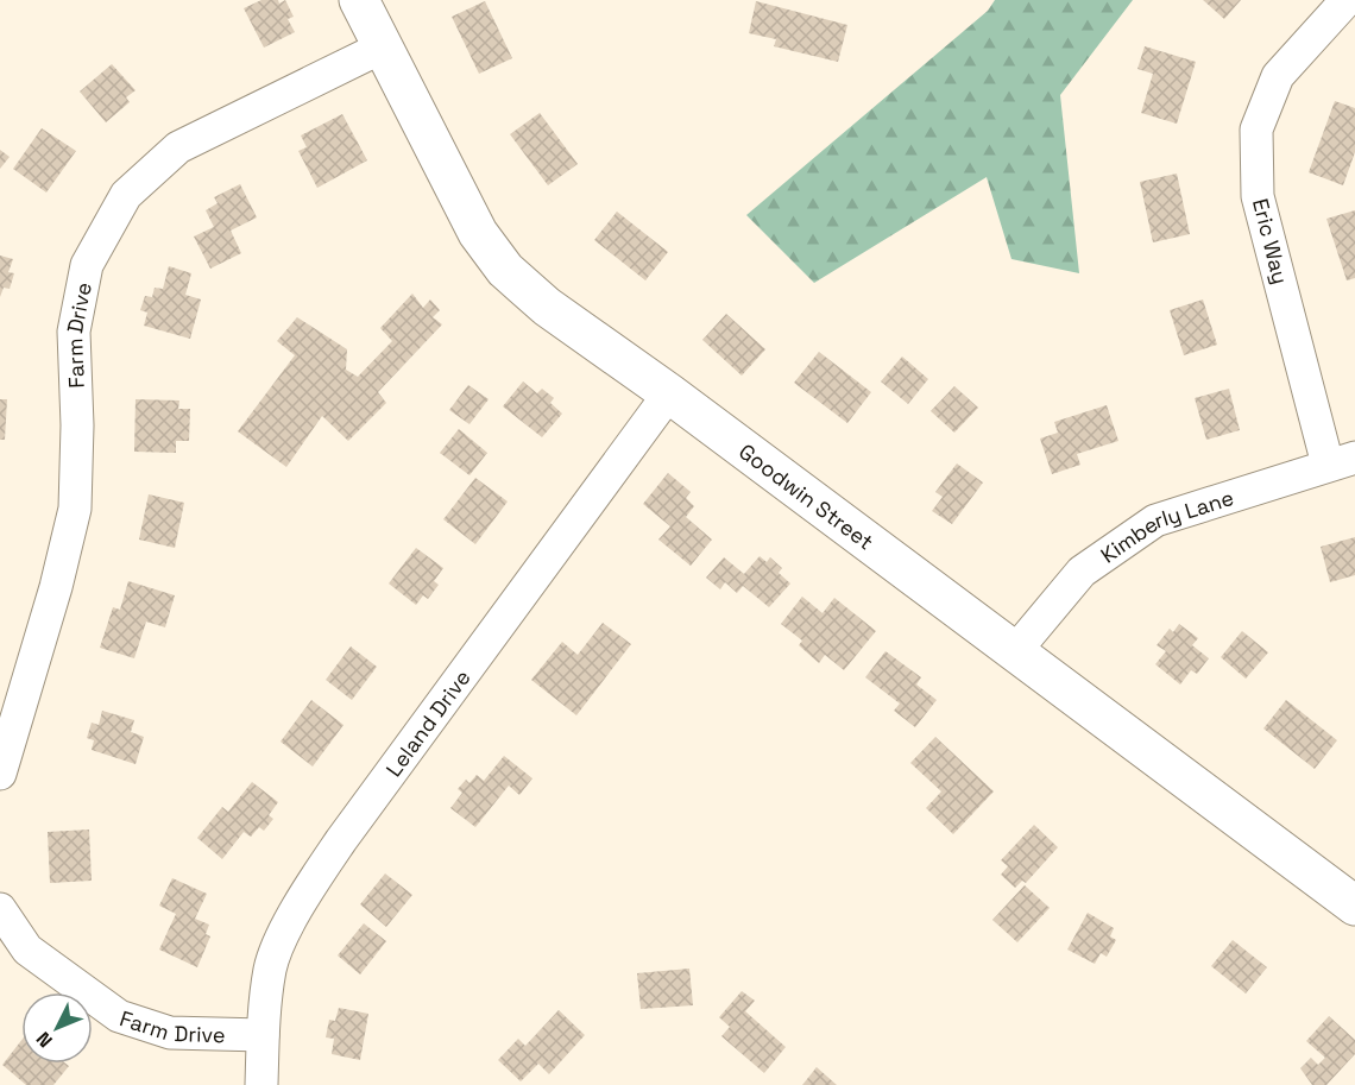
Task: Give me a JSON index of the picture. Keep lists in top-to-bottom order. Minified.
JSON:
{"streets":{"street":["Eric Way","Farm Drive","Goodwin Street","Kimberly Lane","Leland Drive"]},"crossings":[["Eric Way","Kimberly Lane"],["Farm Drive","Goodwin Street"],["Farm Drive","Leland Drive"],["Goodwin Street","Kimberly Lane"],["Goodwin Street","Leland Drive"]],"north":"bottom left"}
